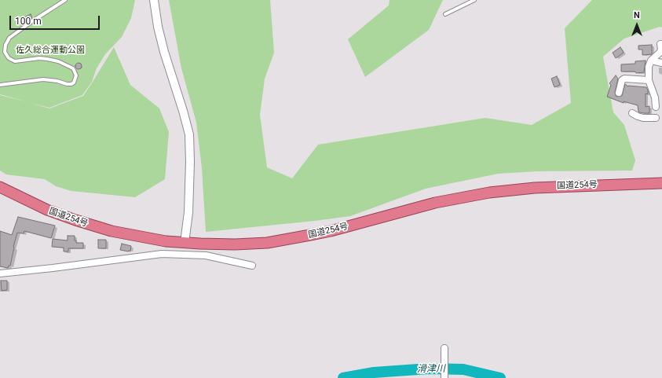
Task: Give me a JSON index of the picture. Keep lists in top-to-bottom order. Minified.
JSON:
{"streets":{"highway":["国道254号"]},"water":["滑津川"],"parks":["佐久総合運動公園"],"scale_bar":"100 m","north":"top"}
